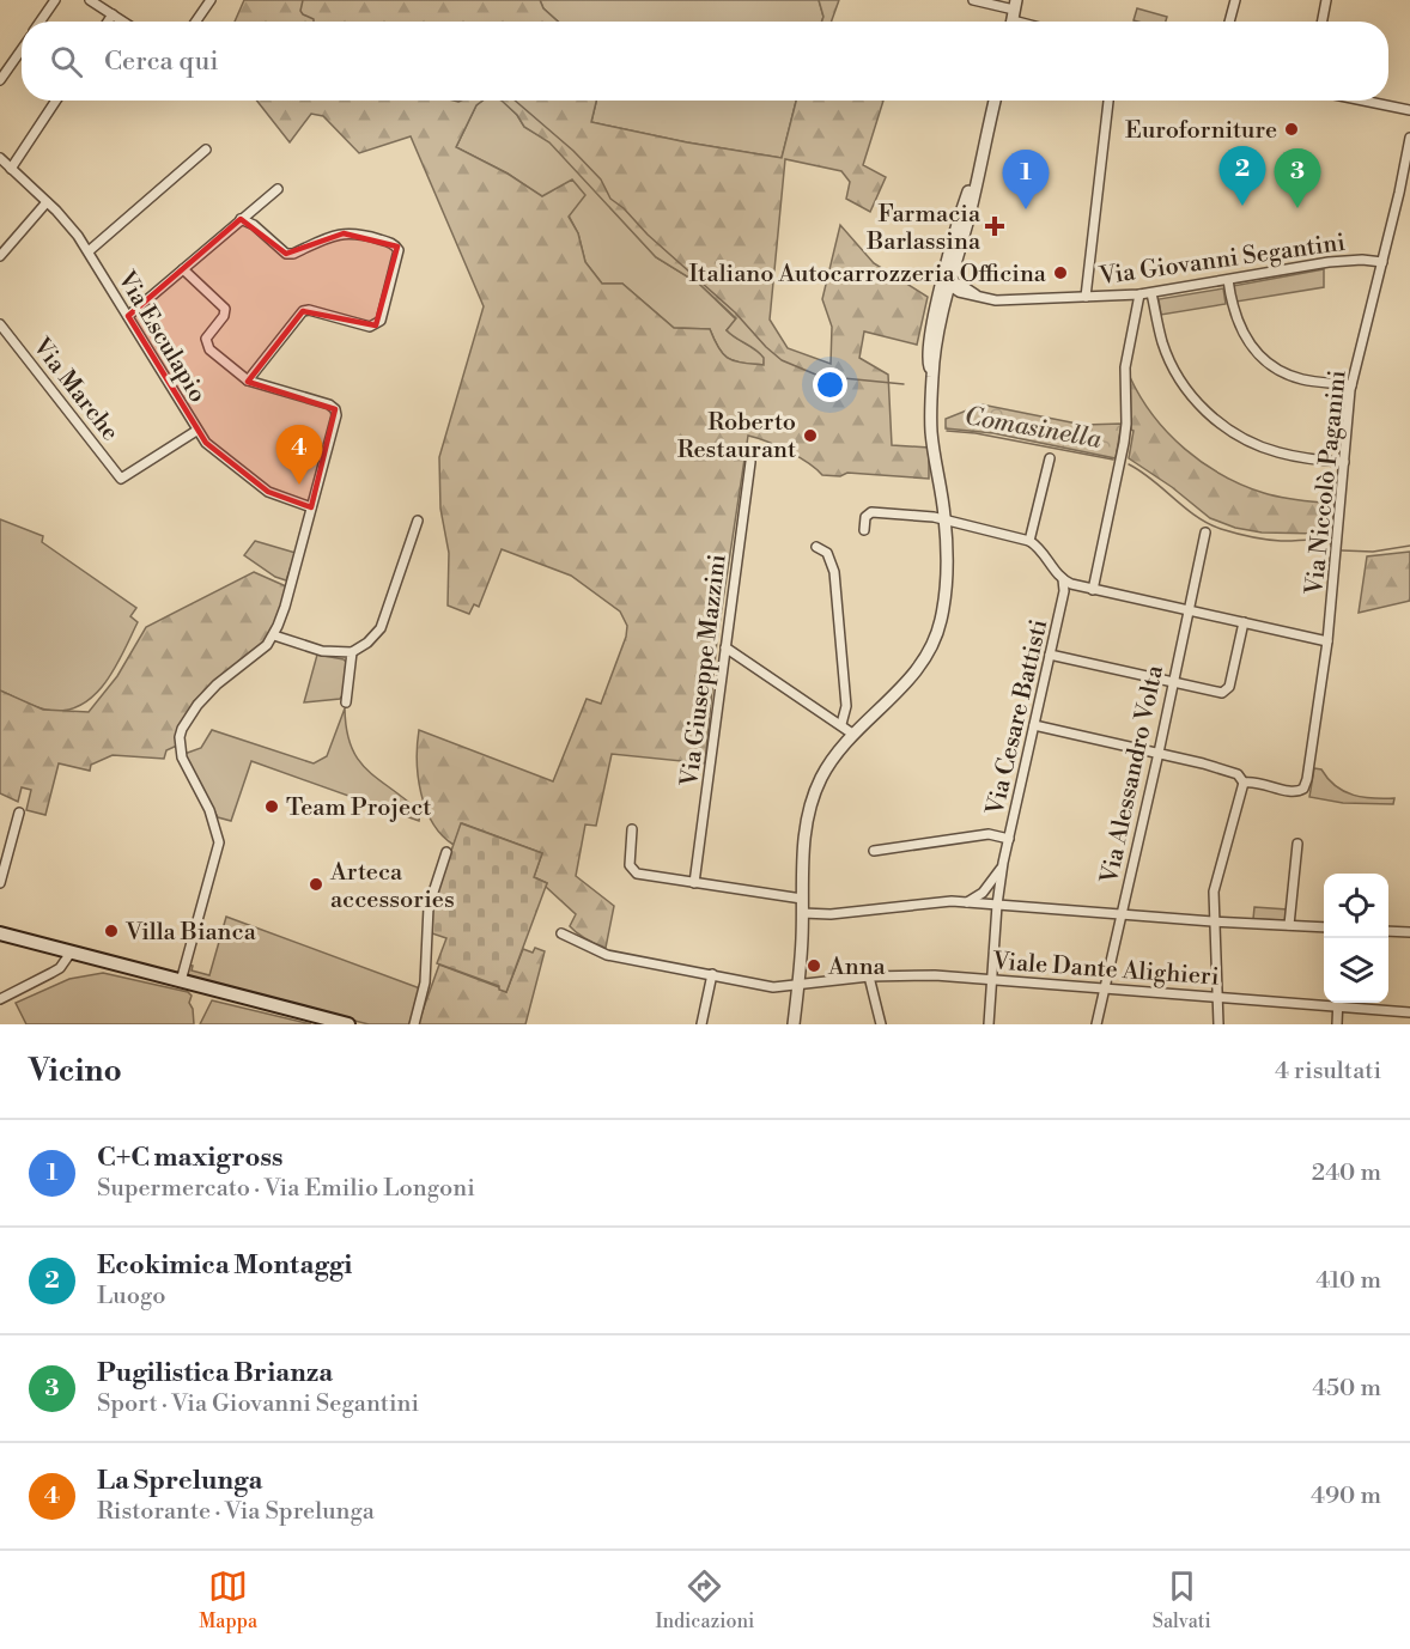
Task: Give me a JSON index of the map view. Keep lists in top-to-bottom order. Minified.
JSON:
{"streets":{"street":["Via Giovanni Segantini","Via Esculapio","Via Marche","Via Niccolò Paganini","Via Giuseppe Mazzini","Via Cesare Battisti","Via Alessandro Volta","Viale Dante Alighieri"]},"crossings":[["Via Giovanni Segantini","Via Niccolò Paganini"],["Via Esculapio","Via Marche"],["Via Cesare Battisti","Viale Dante Alighieri"],["Via Alessandro Volta","Viale Dante Alighieri"]],"water":["Comasinella"],"places":{"other":["Euroforniture","Italiano Autocarrozzeria Officina","Roberto Restaurant","Team Project","Arteca accessories","Villa Bianca","Anna"],"health":["Farmacia Barlassina"]},"page":{"search":"Cerca qui","pins":["2","3","1","4"],"heading":["Vicino","4 risultati"],"list":[{"mark":"1","name":"C+C maxigross","note":"Supermercato · Via Emilio Longoni","value":"240 m"},{"mark":"2","name":"Ecokimica Montaggi","note":"Luogo","value":"410 m"},{"mark":"3","name":"Pugilistica Brianza","note":"Sport · Via Giovanni Segantini","value":"450 m"},{"mark":"4","name":"La Sprelunga","note":"Ristorante · Via Sprelunga","value":"490 m"}],"nav":["Mappa","Indicazioni","Salvati"]}}
